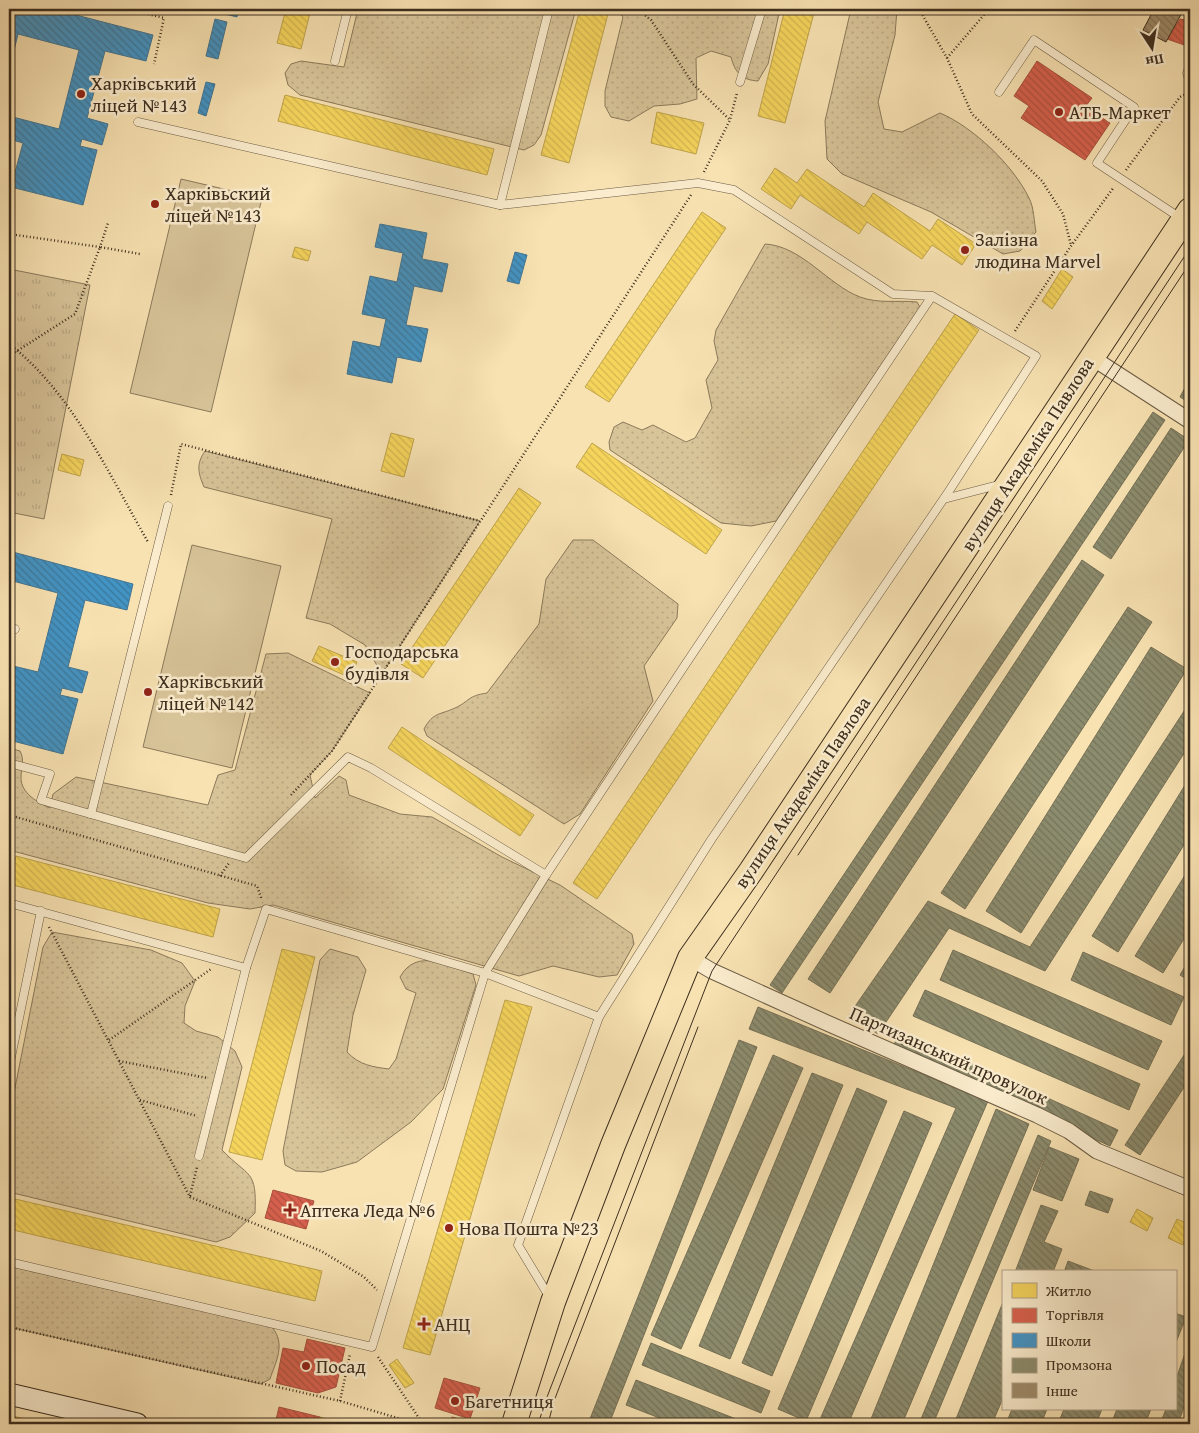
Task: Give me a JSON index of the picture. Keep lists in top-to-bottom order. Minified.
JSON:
{"streets":{"main road":["вулиця Академіка Павлова"],"street":["Партизанський провулок"]},"crossings":[["вулиця Академіка Павлова","Партизанський провулок"]],"places":{"other":["Харківський ліцей №143","АТБ-Маркет","Харківьский ліцей №143","Залізна людина Marvel","Господарська будівля","Харківський ліцей №142","Нова Пошта №23","Посад","Багетниця"],"health":["Аптека Леда №6","АНЦ"]},"legend":["Житло","Торгівля","Школи","Промзона","Інше"],"north":"bottom"}
